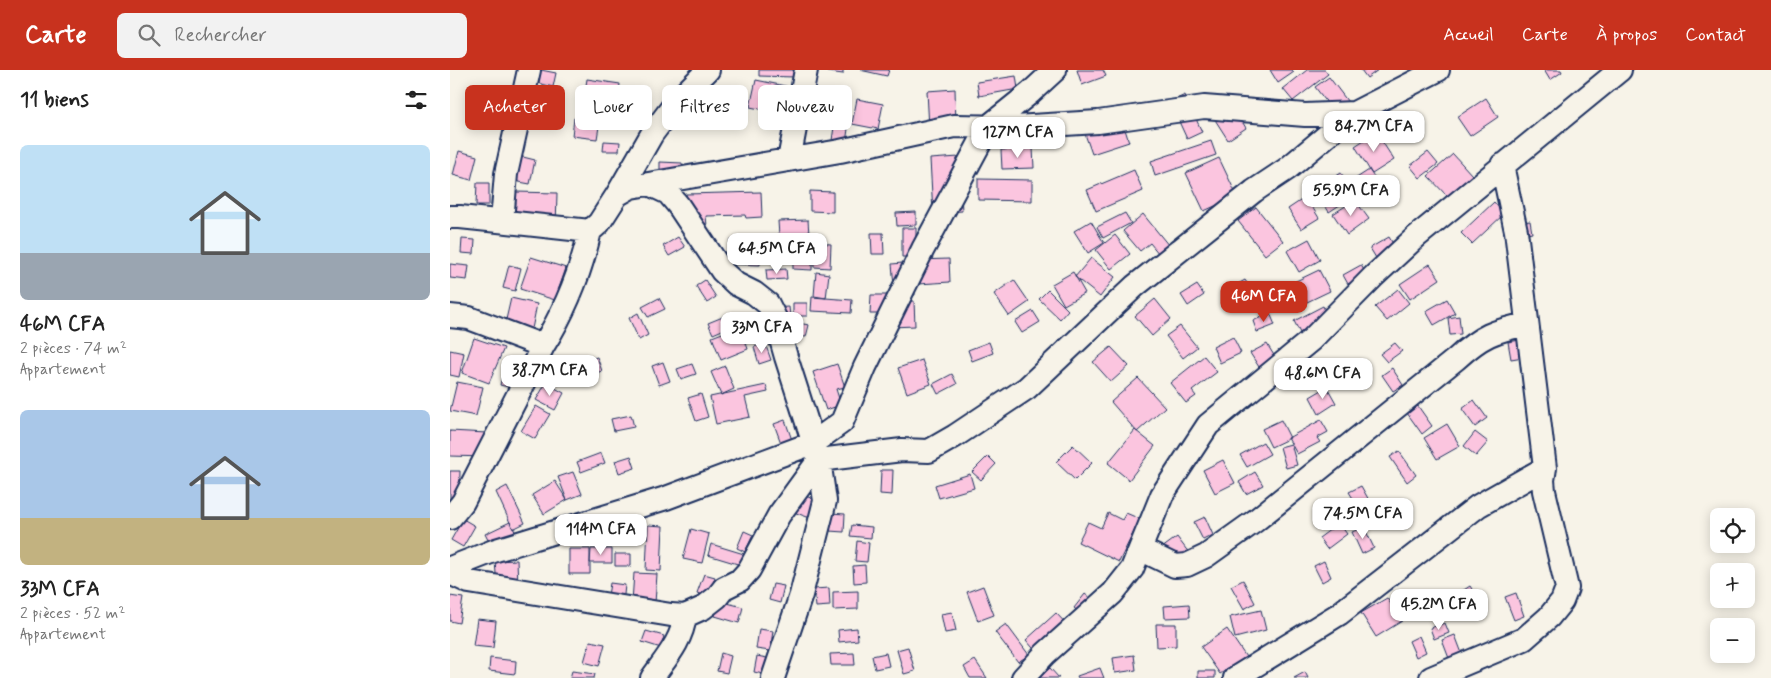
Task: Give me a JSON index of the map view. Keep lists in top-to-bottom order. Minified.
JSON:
{"page":{"header":"Carte","search":"Rechercher","nav":["Accueil","Carte","À propos","Contact"],"heading":"11 biens","chip":["Acheter","Louer","Filtres","Nouveau"],"price":["84.7M CFA","127M CFA","55.9M CFA","64.5M CFA","46M CFA","33M CFA","38.7M CFA","48.6M CFA","74.5M CFA","114M CFA","45.2M CFA"],"list":[{"name":"46M CFA","note":"2 pièces · 74 m² · Appartement"},{"name":"33M CFA","note":"2 pièces · 52 m² · Appartement"}],"map_buttons":["+","−"]}}
